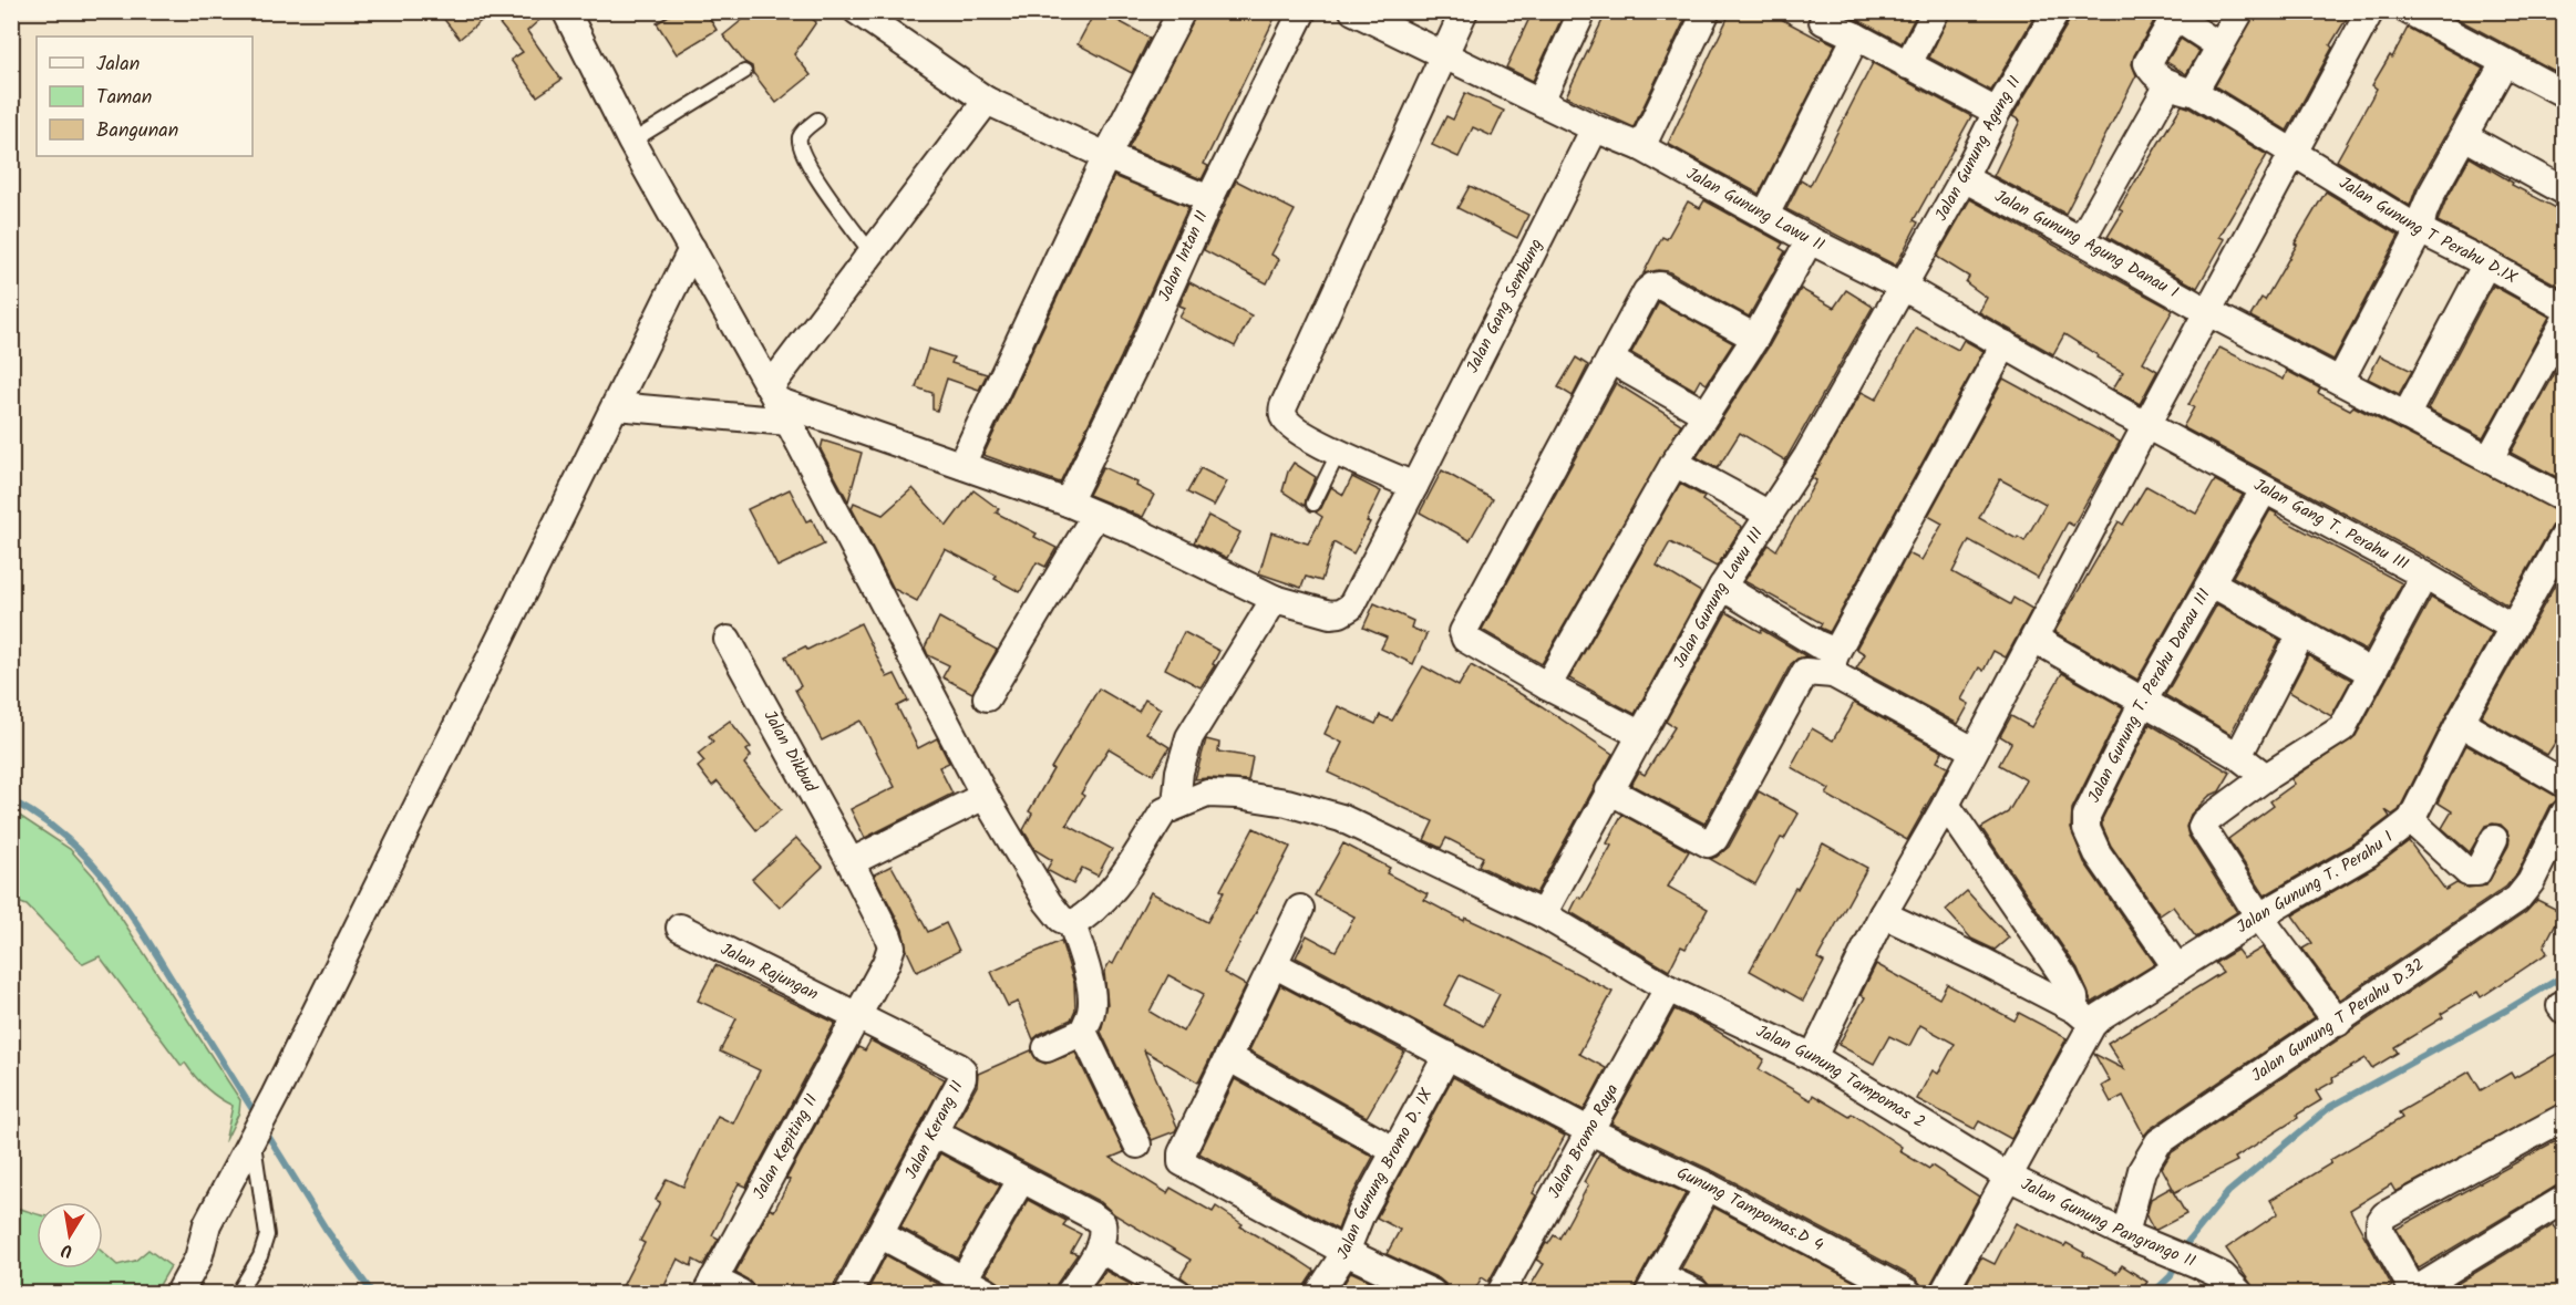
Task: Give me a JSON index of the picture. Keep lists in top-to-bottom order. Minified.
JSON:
{"streets":{"street":["Jalan Gunung Agung II","Jalan Gunung Lawu II","Jalan Gunung T Perahu D.IX","Jalan Gunung Agung Danau I","Jalan Intan II","Jalan Gang Sembung","Jalan Gang T. Perahu III","Jalan Gunung Lawu III","Jalan Gunung T. Perahu Danau III","Jalan Dikbud","Jalan Gunung T. Perahu I","Jalan Rajungan","Jalan Gunung T Perahu D.32","Jalan Gunung Tampomas 2","Jalan Kerang II","Jalan Bromo Raya","Jalan Kepiting II","Jalan Gunung Bromo D. IX","Gunung Tampomas.D 4","Jalan Gunung Pangrango II"]},"crossings":[["Jalan Gunung Agung II","Jalan Gunung Lawu II"],["Jalan Gunung Agung II","Jalan Gunung Agung Danau I"],["Jalan Gunung Agung II","Jalan Gunung Lawu III"],["Jalan Gunung Lawu II","Jalan Gang Sembung"],["Jalan Gunung Lawu II","Jalan Gang T. Perahu III"],["Jalan Gunung Lawu II","Jalan Gunung Lawu III"],["Jalan Intan II","Jalan Gang Sembung"],["Jalan Gang T. Perahu III","Jalan Gunung T. Perahu Danau III"],["Jalan Gang T. Perahu III","Jalan Gunung T. Perahu I"],["Jalan Gunung Lawu III","Jalan Gunung Tampomas 2"],["Jalan Gunung T. Perahu Danau III","Jalan Gunung T. Perahu I"],["Jalan Dikbud","Jalan Rajungan"],["Jalan Dikbud","Jalan Kerang II"],["Jalan Dikbud","Jalan Kepiting II"],["Jalan Gunung T. Perahu I","Jalan Gunung Tampomas 2"],["Jalan Gunung T. Perahu I","Jalan Gunung Pangrango II"],["Jalan Rajungan","Jalan Kerang II"],["Jalan Rajungan","Jalan Kepiting II"],["Jalan Gunung T Perahu D.32","Jalan Gunung Pangrango II"],["Jalan Gunung Tampomas 2","Jalan Bromo Raya"],["Jalan Gunung Tampomas 2","Jalan Gunung Pangrango II"],["Jalan Kerang II","Jalan Kepiting II"],["Jalan Bromo Raya","Gunung Tampomas.D 4"],["Jalan Gunung Bromo D. IX","Gunung Tampomas.D 4"]],"legend":["Jalan","Taman","Bangunan"],"north":"bottom"}
